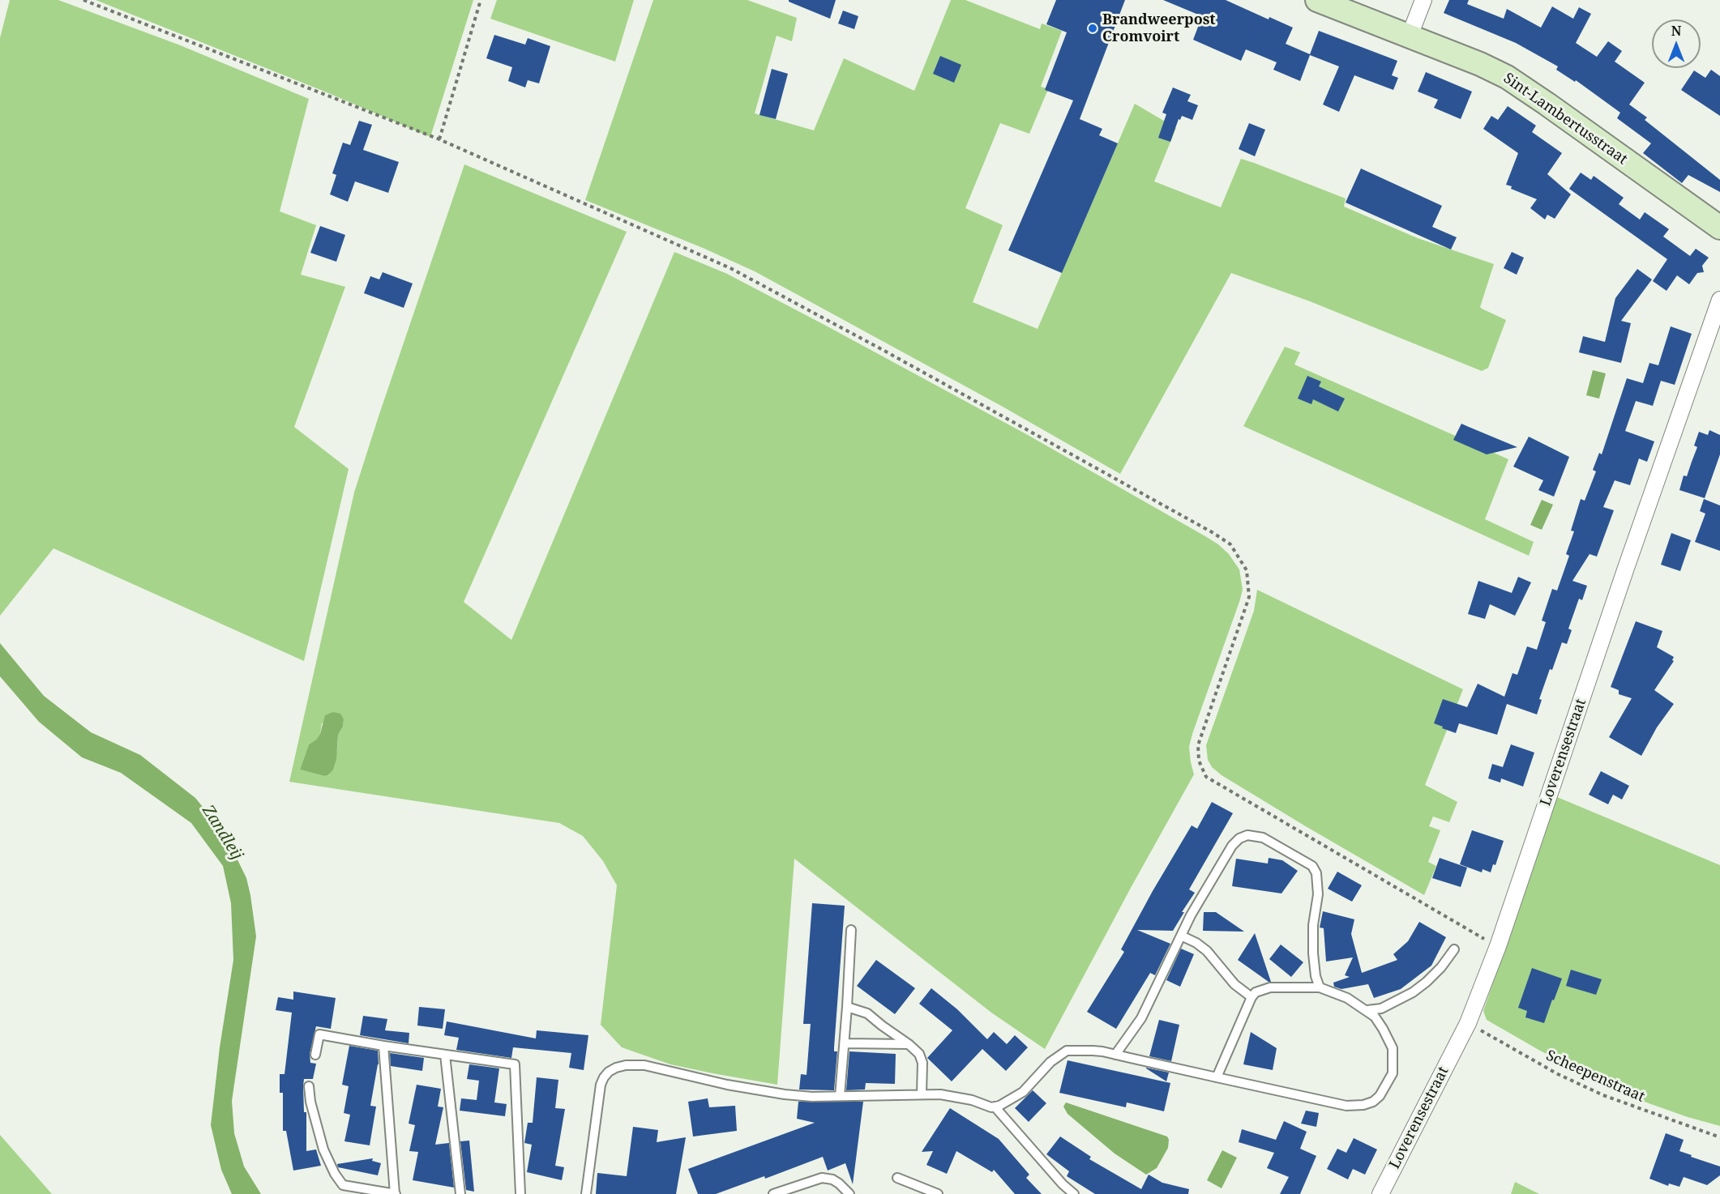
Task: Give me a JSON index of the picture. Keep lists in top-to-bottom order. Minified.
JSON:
{"streets":{"main road":["Sint-Lambertusstraat"],"street":["Loverensestraat"],"path":["Scheepenstraat"]},"crossings":[["Loverensestraat","Scheepenstraat"]],"water":["Zandleij"],"places":["Brandweerpost Cromvoirt"],"north":"top"}
